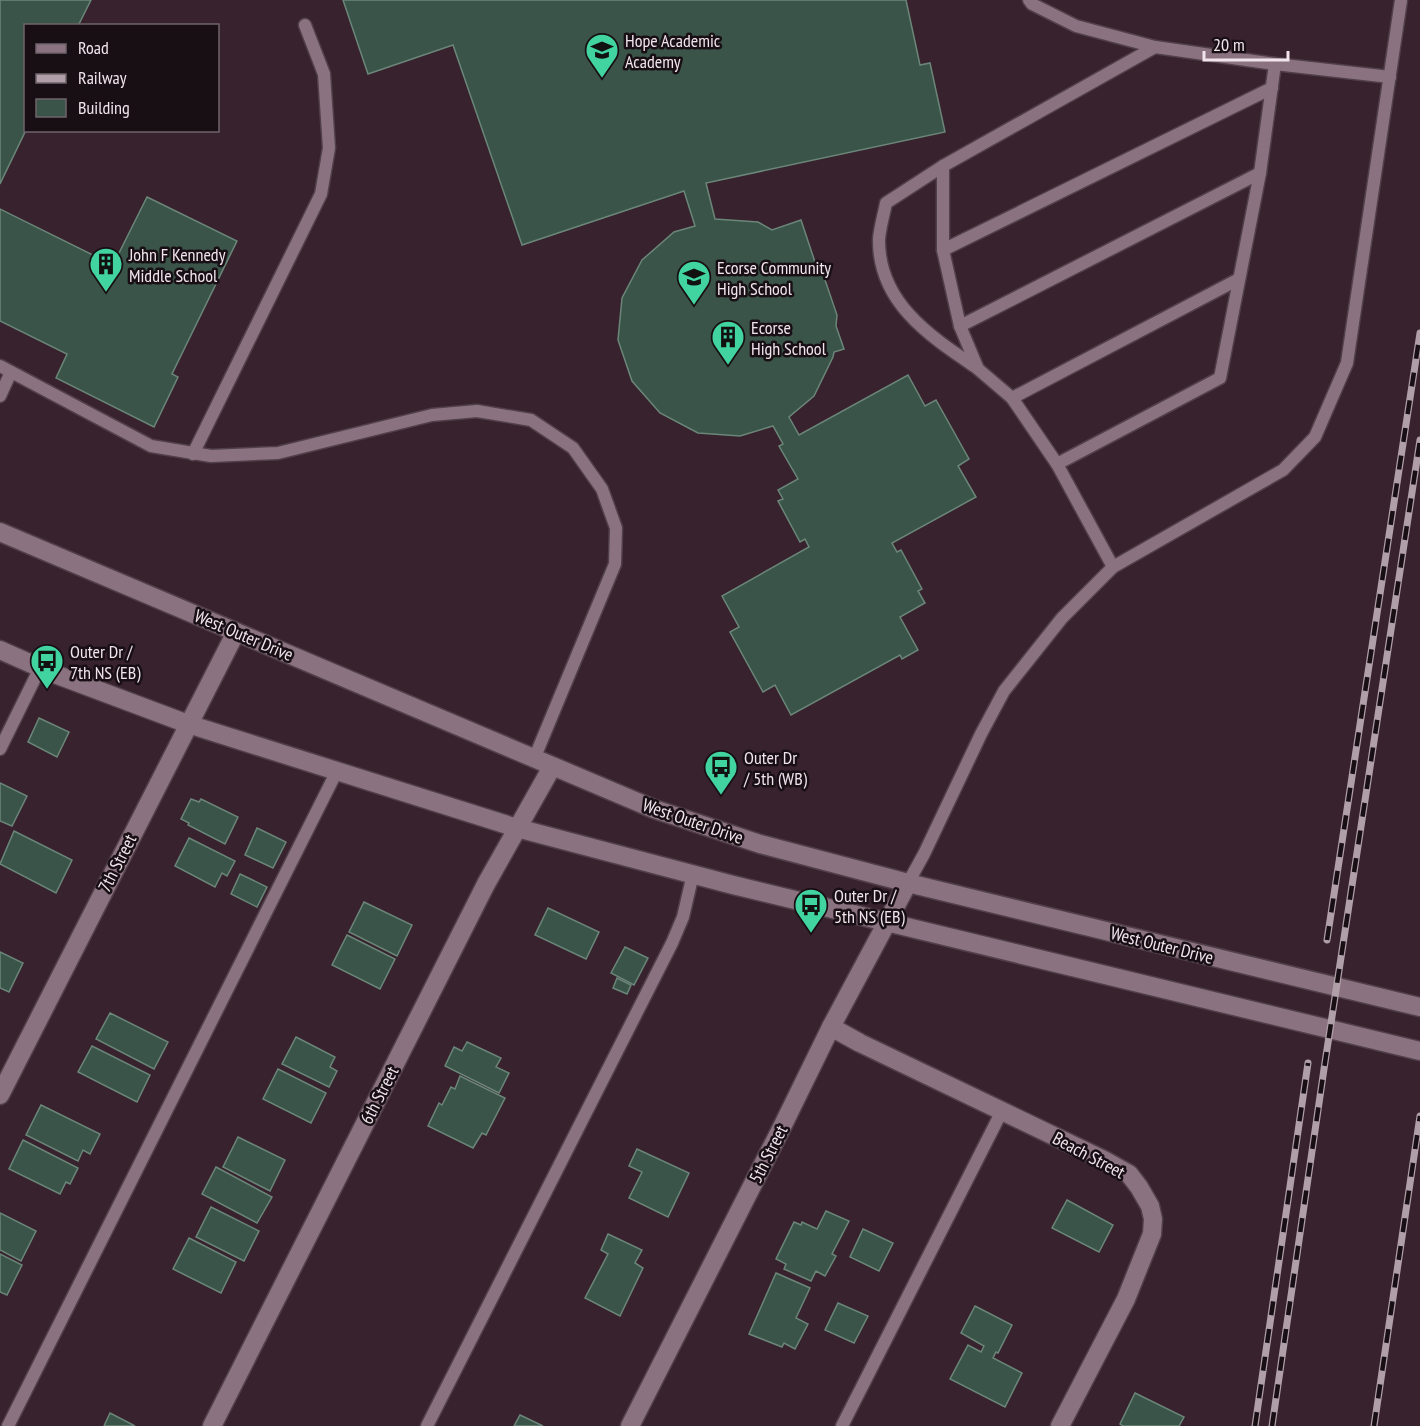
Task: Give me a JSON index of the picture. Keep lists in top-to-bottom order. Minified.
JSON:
{"streets":{"main road":["West Outer Drive","7th Street","6th Street","5th Street","Beach Street"]},"crossings":[["West Outer Drive","7th Street"],["West Outer Drive","6th Street"],["West Outer Drive","5th Street"],["5th Street","Beach Street"]],"places":{"school or university":["Hope Academic Academy","Ecorse Community High School"],"building":["John F Kennedy Middle School","Ecorse High School"],"bus stop":["Outer Dr / 7th NS (EB)","Outer Dr / 5th (WB)","Outer Dr / 5th NS (EB)"]},"legend":["Road","Railway","Building"],"scale_bar":"20 m"}
